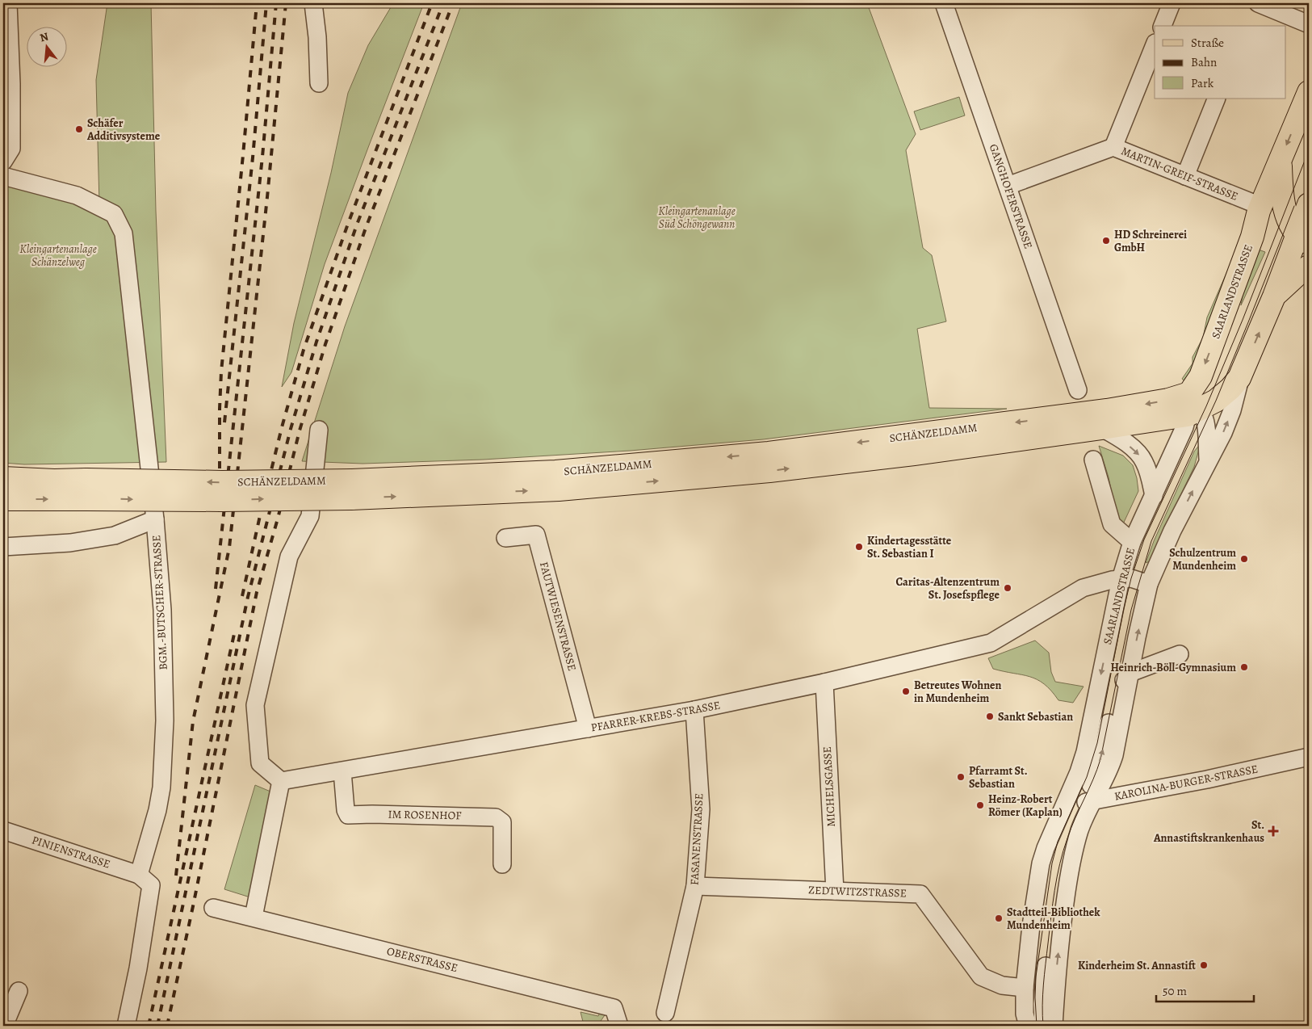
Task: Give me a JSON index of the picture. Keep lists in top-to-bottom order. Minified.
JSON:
{"streets":{"main road":["SAARLANDSTRASSE","SCHÄNZELDAMM"],"street":["MARTIN-GREIF-STRASSE","GANGHOFERSTRASSE","BGM.-BUTSCHER-STRASSE","FAUTWIESENSTRASSE","PFARRER-KREBS-STRASSE","KAROLINA-BURGER-STRASSE","MICHELSGASSE","IM ROSENHOF","FASANENSTRASSE","PINIENSTRASSE","ZEDTWITZSTRASSE","OBERSTRASSE"]},"crossings":[["MARTIN-GREIF-STRASSE","GANGHOFERSTRASSE"],["MARTIN-GREIF-STRASSE","SAARLANDSTRASSE"],["SAARLANDSTRASSE","SCHÄNZELDAMM"],["SAARLANDSTRASSE","PFARRER-KREBS-STRASSE"],["SAARLANDSTRASSE","KAROLINA-BURGER-STRASSE"],["SAARLANDSTRASSE","ZEDTWITZSTRASSE"],["BGM.-BUTSCHER-STRASSE","PINIENSTRASSE"],["FAUTWIESENSTRASSE","PFARRER-KREBS-STRASSE"],["PFARRER-KREBS-STRASSE","MICHELSGASSE"],["PFARRER-KREBS-STRASSE","IM ROSENHOF"],["PFARRER-KREBS-STRASSE","FASANENSTRASSE"],["MICHELSGASSE","ZEDTWITZSTRASSE"],["FASANENSTRASSE","ZEDTWITZSTRASSE"]],"parks":["Kleingartenanlage Süd Schöngewann","Kleingartenanlage Schänzelweg"],"places":{"other":["Schäfer Additivsysteme","HD Schreinerei GmbH","Kindertagesstätte St. Sebastian I","Schulzentrum Mundenheim","Caritas-Altenzentrum St. Josefspflege","Heinrich-Böll-Gymnasium","Betreutes Wohnen in Mundenheim","Sankt Sebastian","Pfarramt St. Sebastian","Heinz-Robert Römer (Kaplan)","Stadtteil-Bibliothek Mundenheim","Kinderheim St. Annastift"],"health":["St. Annastiftskrankenhaus"]},"legend":["Straße","Bahn","Park"],"scale_bar":"50 m","north":"top"}
